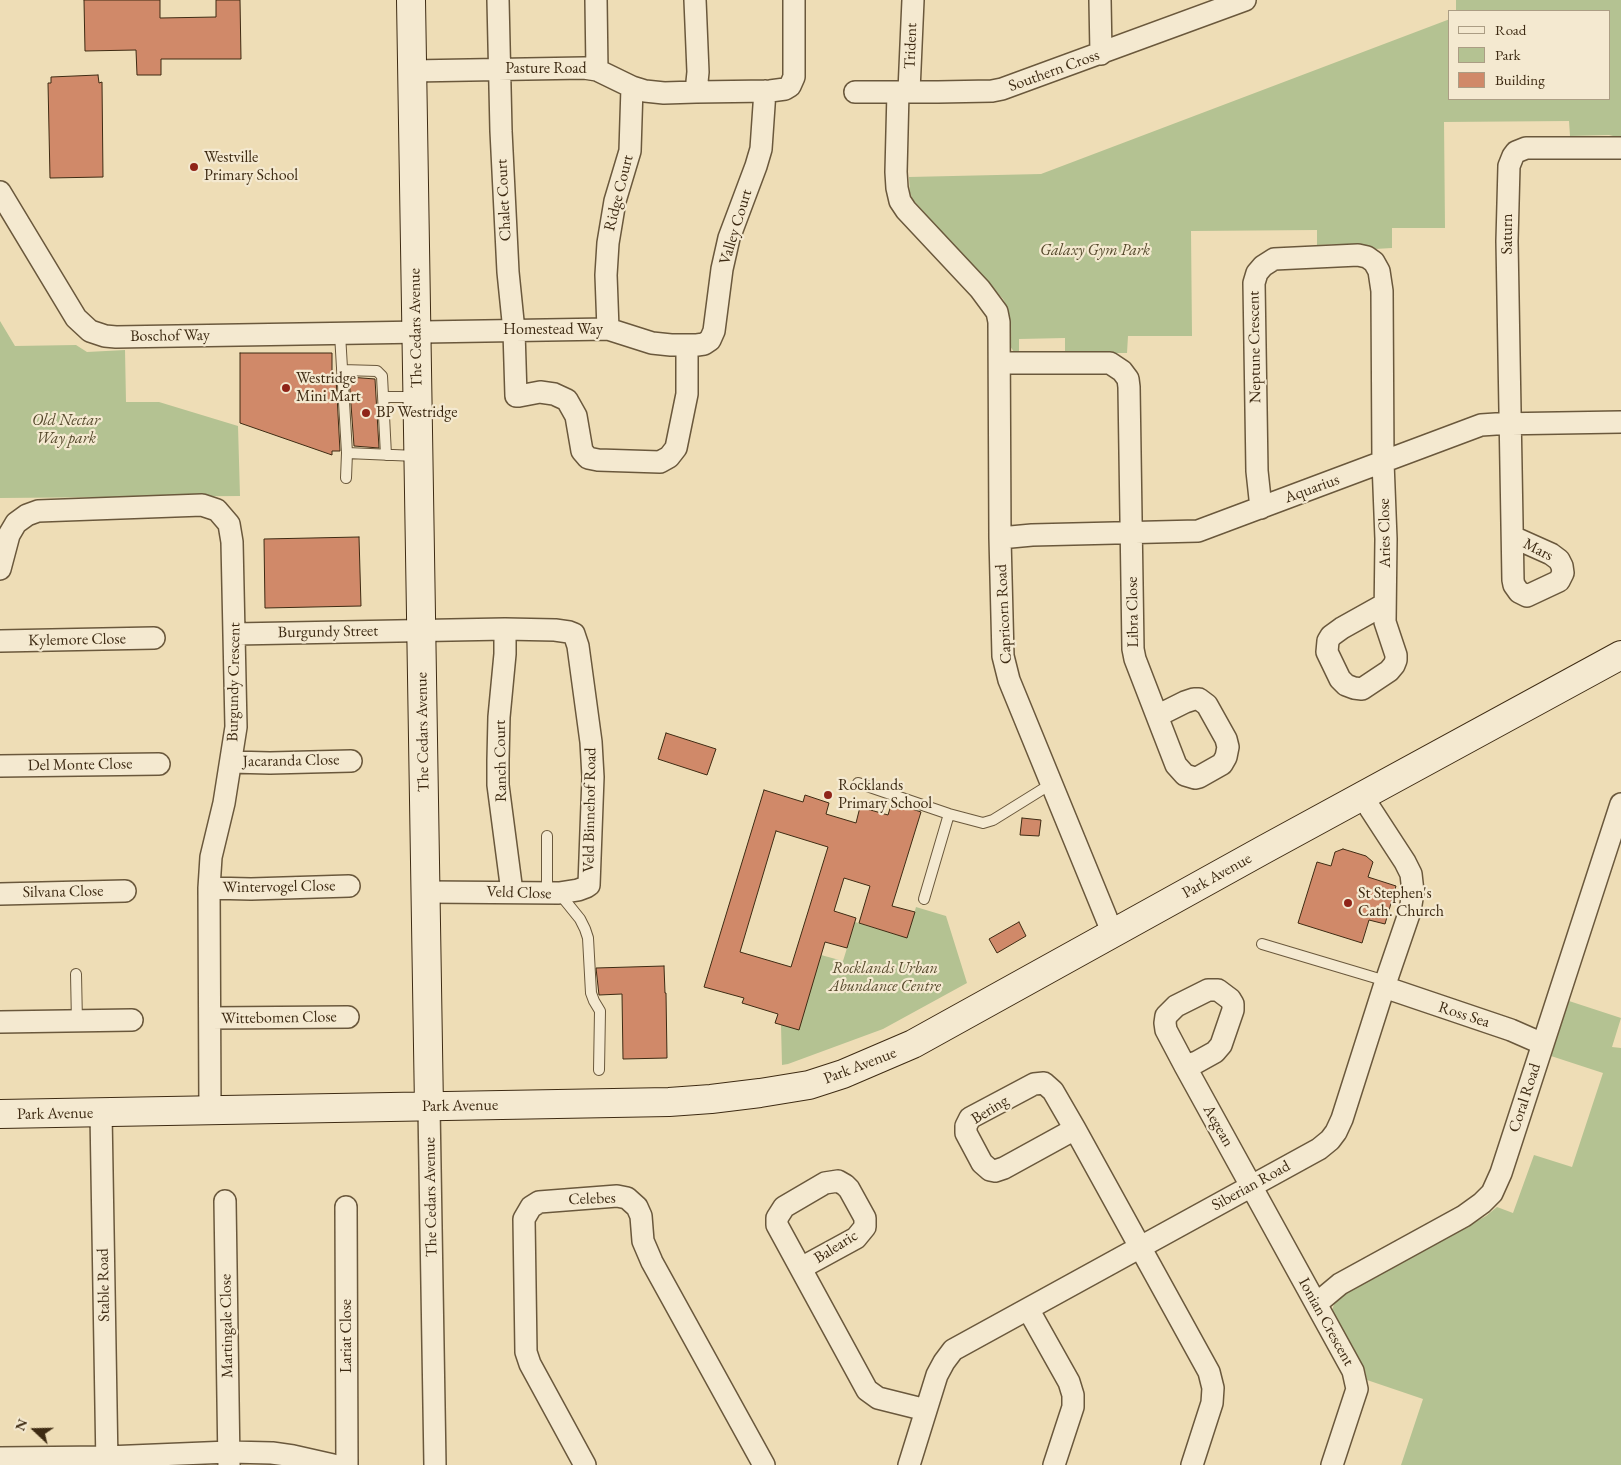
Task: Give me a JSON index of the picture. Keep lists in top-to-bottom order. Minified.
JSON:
{"streets":{"street":["Trident","Pasture Road","Southern Cross","Ridge Court","Chalet Court","Valley Court","Saturn","The Cedars Avenue","Homestead Way","Boschof Way","Neptune Crescent","Aquarius","Aries Close","Mars","Libra Close","Capricorn Road","Burgundy Street","Kylemore Close","Burgundy Crescent","Jacaranda Close","Ranch Court","Del Monte Close","Veld Binnehof Road","Park Avenue","Wintervogel Close","Silvana Close","Veld Close","Ross Sea","Wittebomen Close","Coral Road","Bering","Aegean","Siberian Road","Celebes","Balearic","Stable Road","Ionian Crescent","Martingale Close","Lariat Close"]},"crossings":[["Trident","Southern Cross"],["Trident","Capricorn Road"],["Pasture Road","Ridge Court"],["Pasture Road","Chalet Court"],["Pasture Road","Valley Court"],["Pasture Road","The Cedars Avenue"],["Southern Cross","Capricorn Road"],["Ridge Court","Homestead Way"],["Chalet Court","Valley Court"],["Chalet Court","Homestead Way"],["Valley Court","Homestead Way"],["Saturn","Aquarius"],["Saturn","Mars"],["The Cedars Avenue","Homestead Way"],["The Cedars Avenue","Boschof Way"],["The Cedars Avenue","Burgundy Street"],["The Cedars Avenue","Park Avenue"],["The Cedars Avenue","Veld Close"],["Homestead Way","Boschof Way"],["Neptune Crescent","Aquarius"],["Neptune Crescent","Aries Close"],["Aquarius","Aries Close"],["Aquarius","Mars"],["Aquarius","Libra Close"],["Aquarius","Capricorn Road"],["Capricorn Road","Park Avenue"],["Burgundy Street","Burgundy Crescent"],["Burgundy Street","Ranch Court"],["Burgundy Street","Veld Binnehof Road"],["Burgundy Crescent","Jacaranda Close"],["Burgundy Crescent","Park Avenue"],["Burgundy Crescent","Wintervogel Close"],["Burgundy Crescent","Wittebomen Close"],["Ranch Court","Veld Close"],["Veld Binnehof Road","Veld Close"],["Park Avenue","Siberian Road"],["Park Avenue","Stable Road"],["Ross Sea","Coral Road"],["Ross Sea","Siberian Road"],["Coral Road","Ionian Crescent"],["Bering","Siberian Road"],["Aegean","Siberian Road"],["Aegean","Ionian Crescent"],["Siberian Road","Balearic"],["Siberian Road","Ionian Crescent"]],"parks":["Galaxy Gym Park","Old Nectar Way park","Rocklands Urban Abundance Centre"],"places":["Westville Primary School","Westridge Mini Mart","BP Westridge","Rocklands Primary School","St Stephen's Cath. Church"],"legend":["Road","Park","Building"],"north":"left"}
